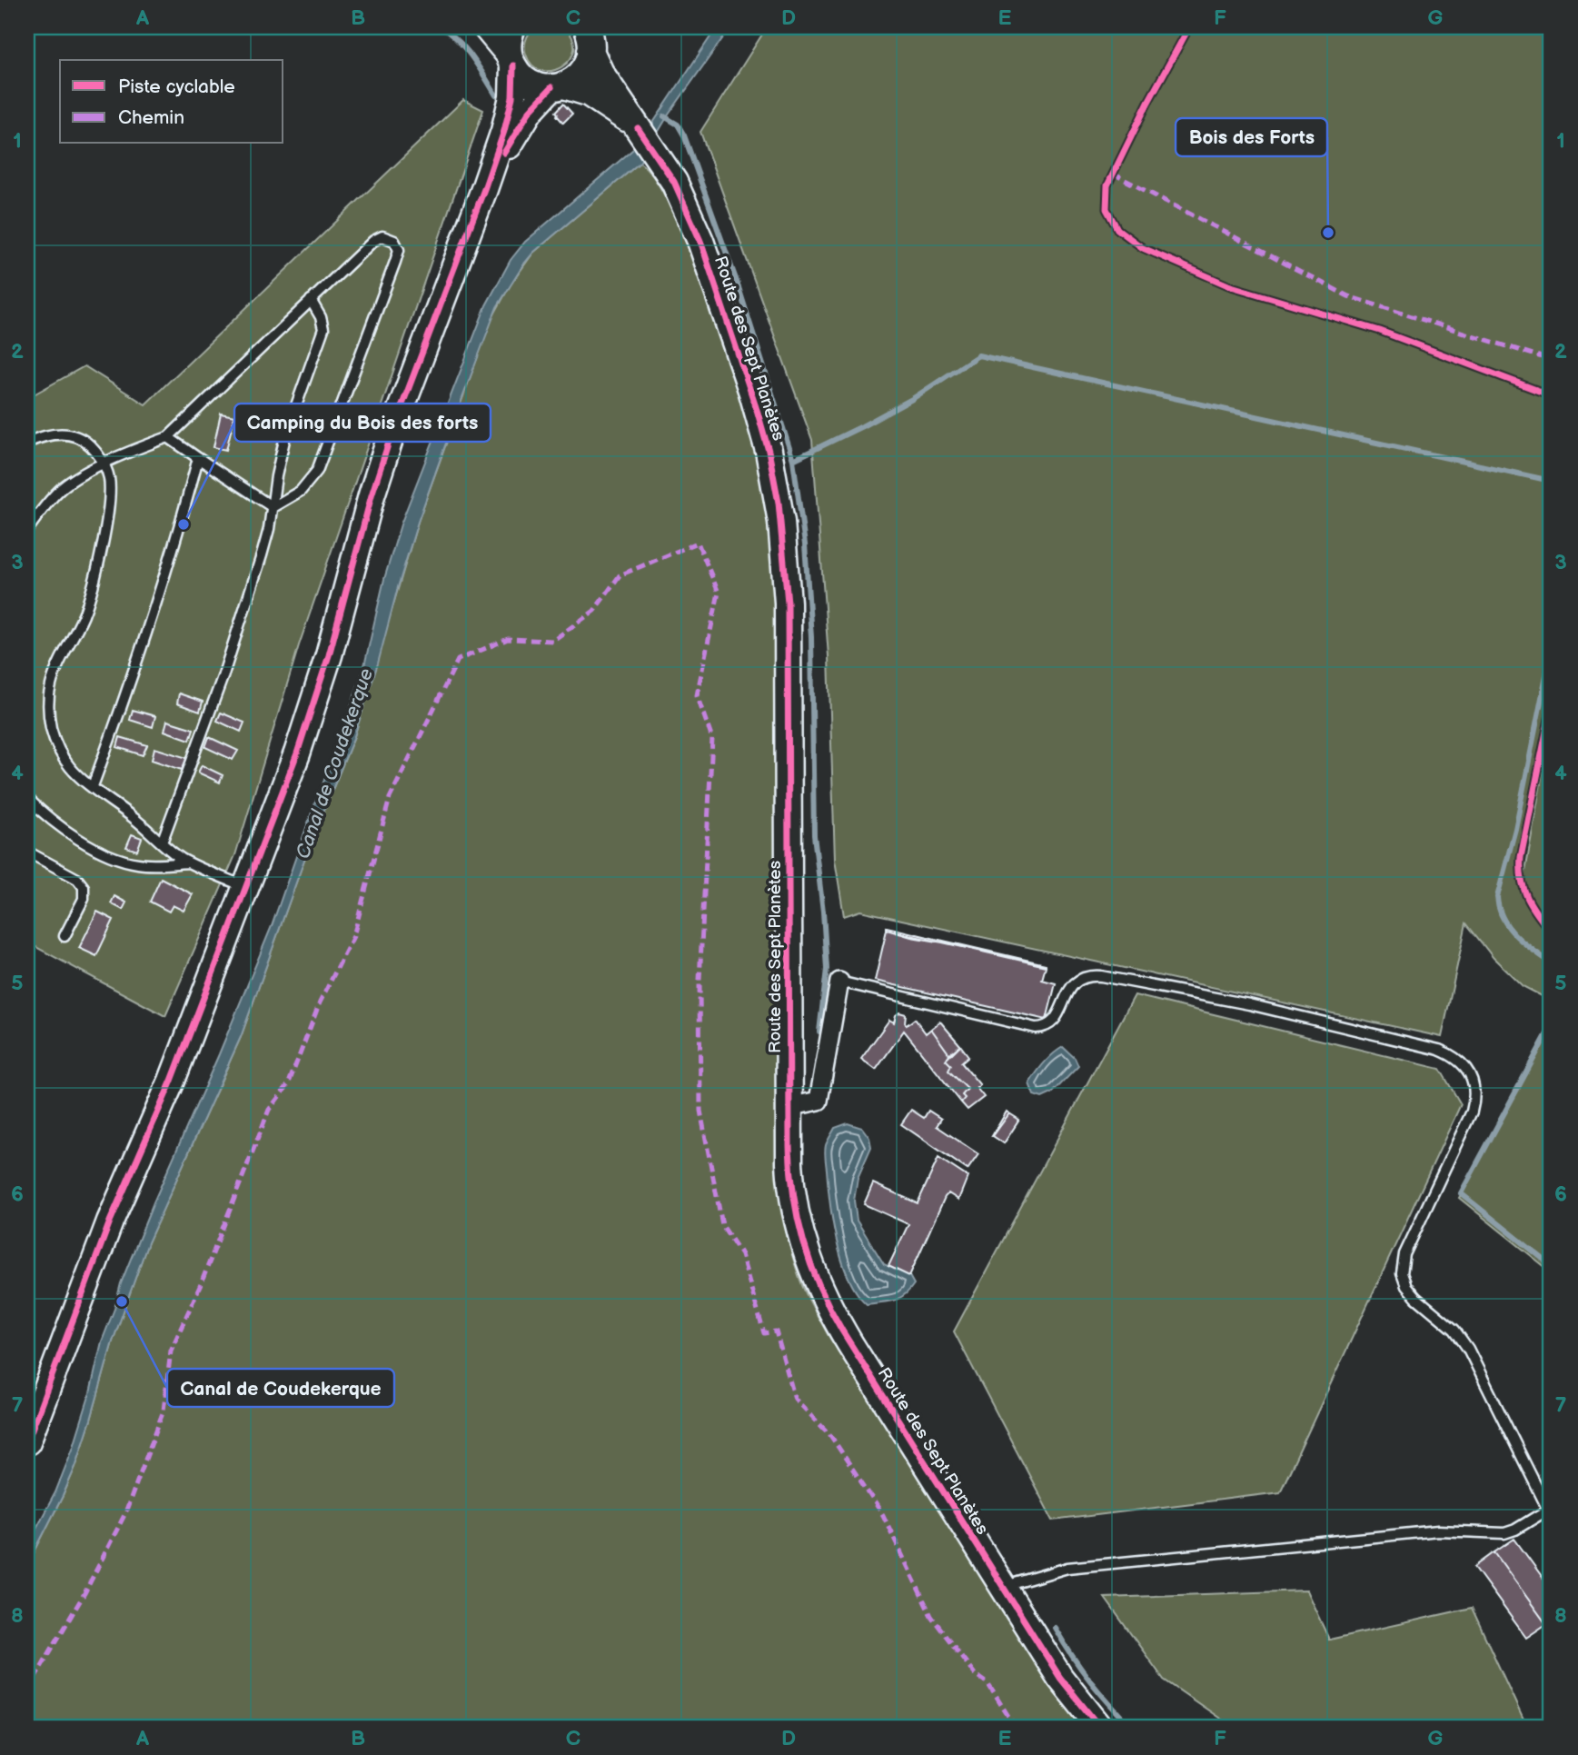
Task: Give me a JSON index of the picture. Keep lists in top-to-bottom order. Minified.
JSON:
{"streets":{"main road":["Route des Sept Planètes"]},"water":["Canal de Coudekerque"],"places":["Bois des Forts","Camping du Bois des forts","Canal de Coudekerque"],"legend":["Piste cyclable","Chemin"],"grid":{"columns":["A","B","C","D","E","F","G"],"rows":["1","2","3","4","5","6","7","8"]}}
